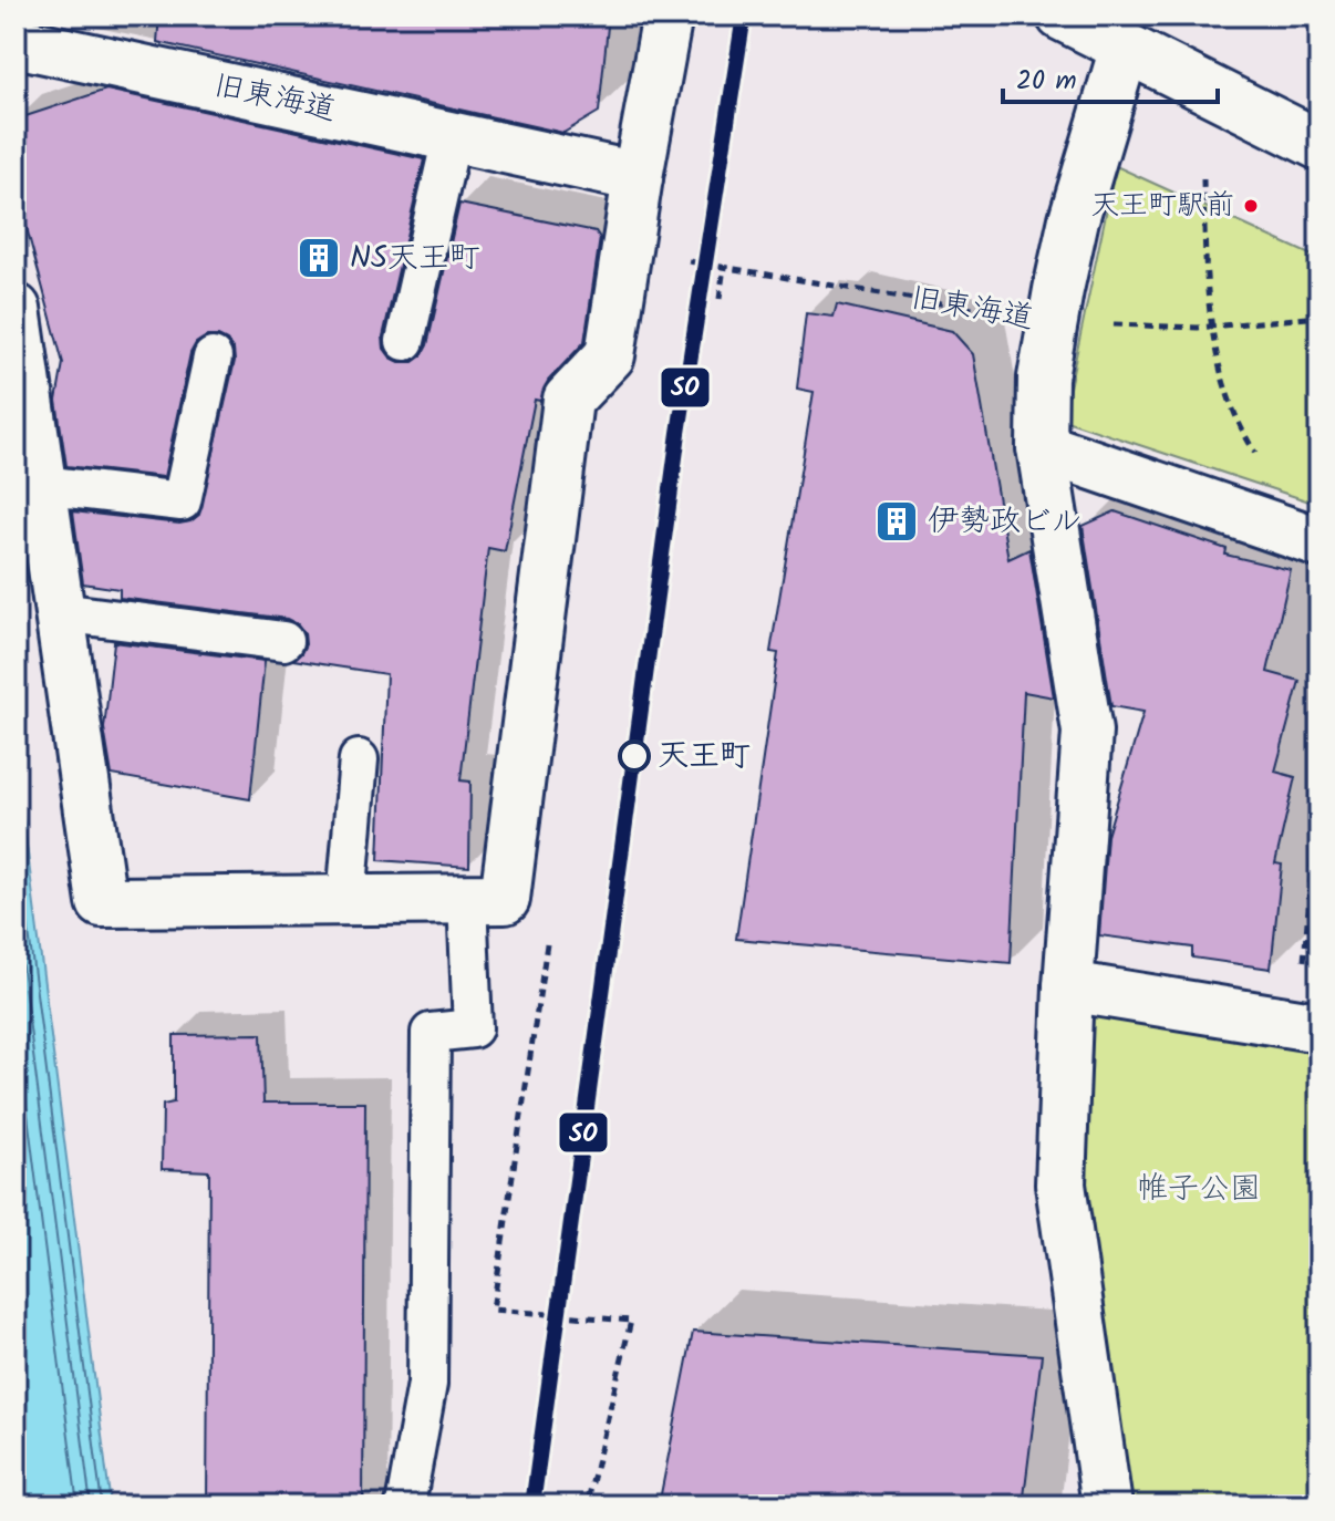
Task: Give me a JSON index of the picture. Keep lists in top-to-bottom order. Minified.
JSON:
{"streets":{"street":["旧東海道"]},"parks":["帷子公園"],"places":{"other":["天王町駅前","天王町"],"building":["NS天王町","伊勢政ビル"]},"lines":["transit line SO"],"scale_bar":"20 m"}
